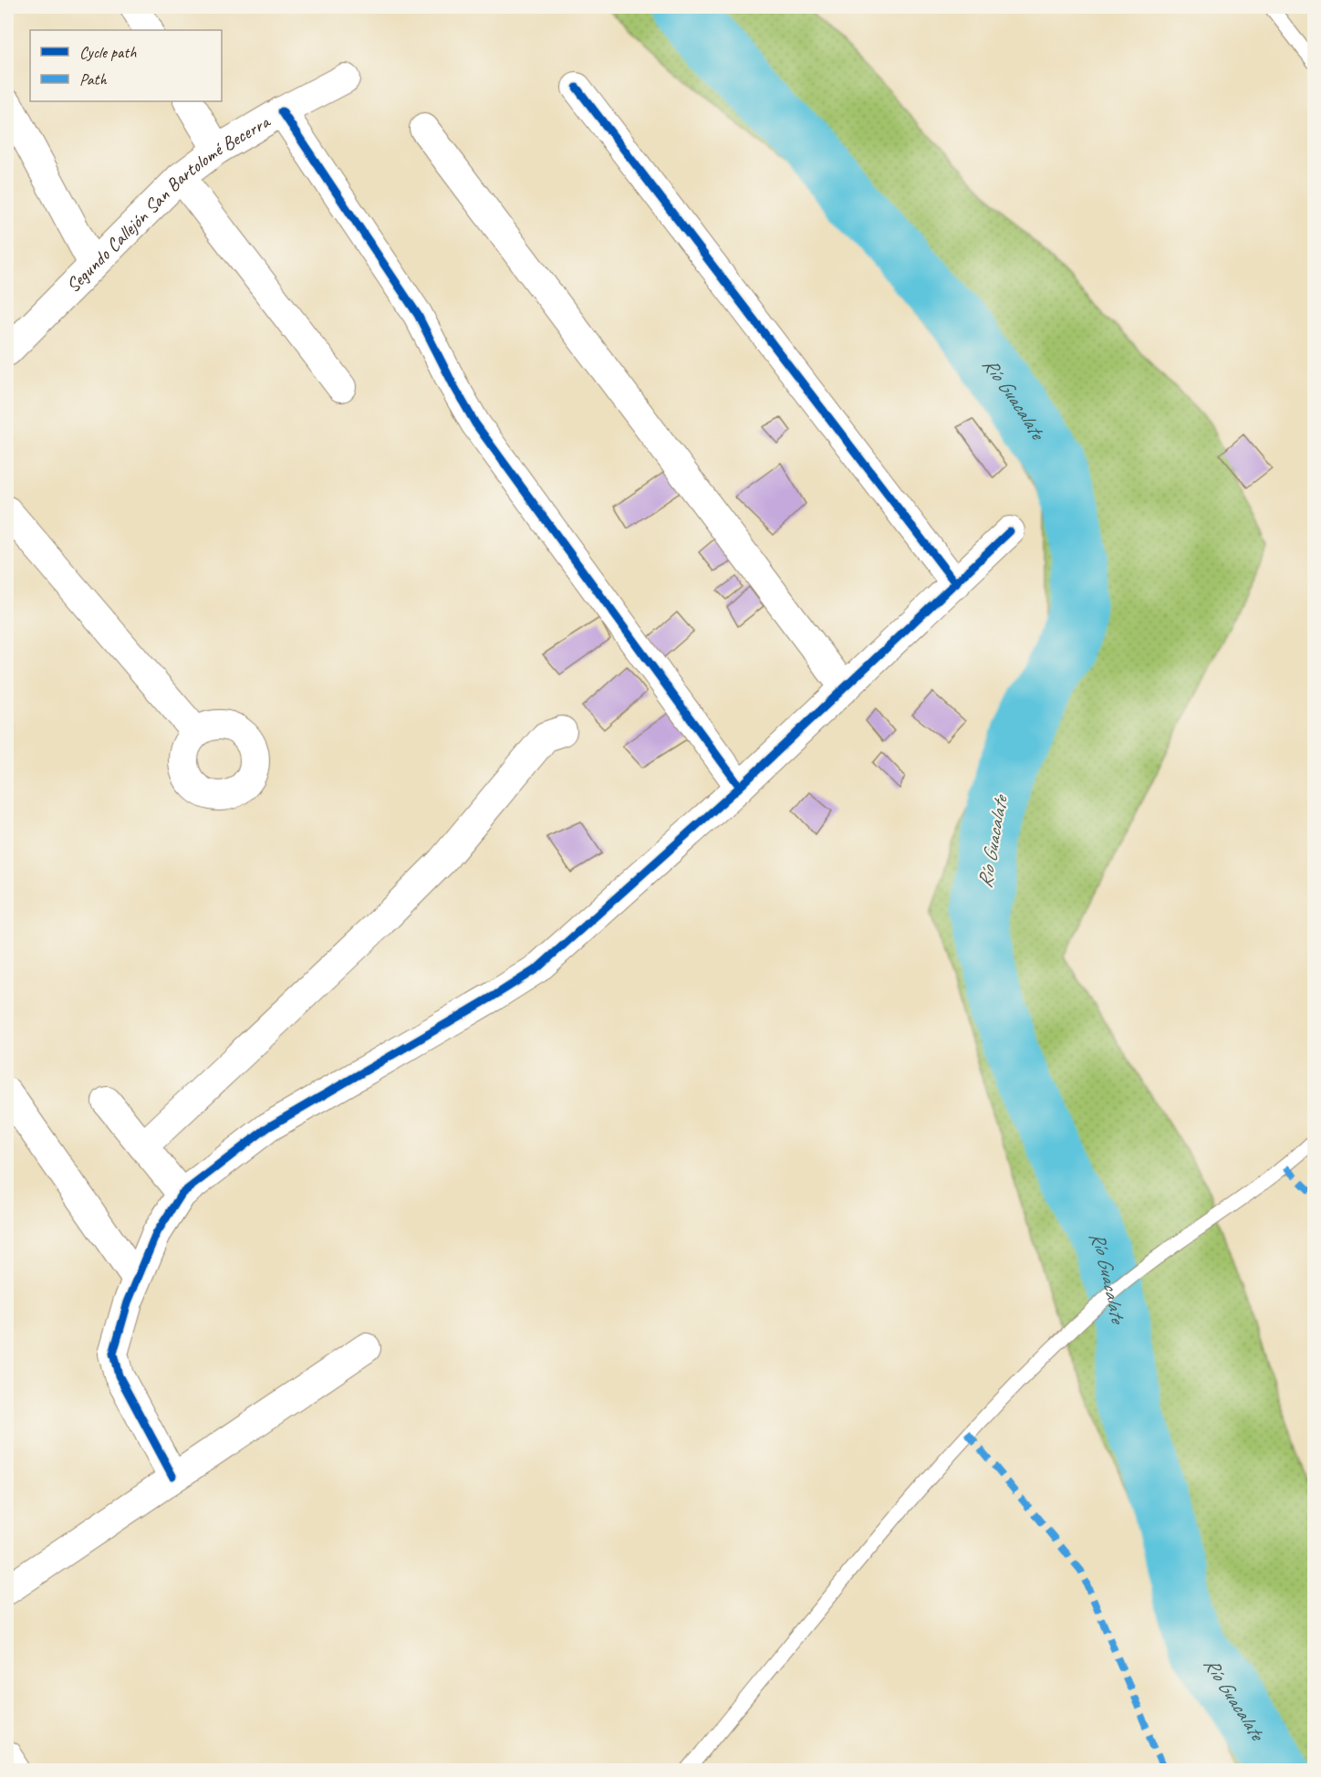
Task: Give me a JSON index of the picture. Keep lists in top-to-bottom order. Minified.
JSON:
{"streets":{"street":["Segundo Callejón San Bartolomé Becerra"]},"water":["Río Guacalate"],"legend":["Cycle path","Path"]}
